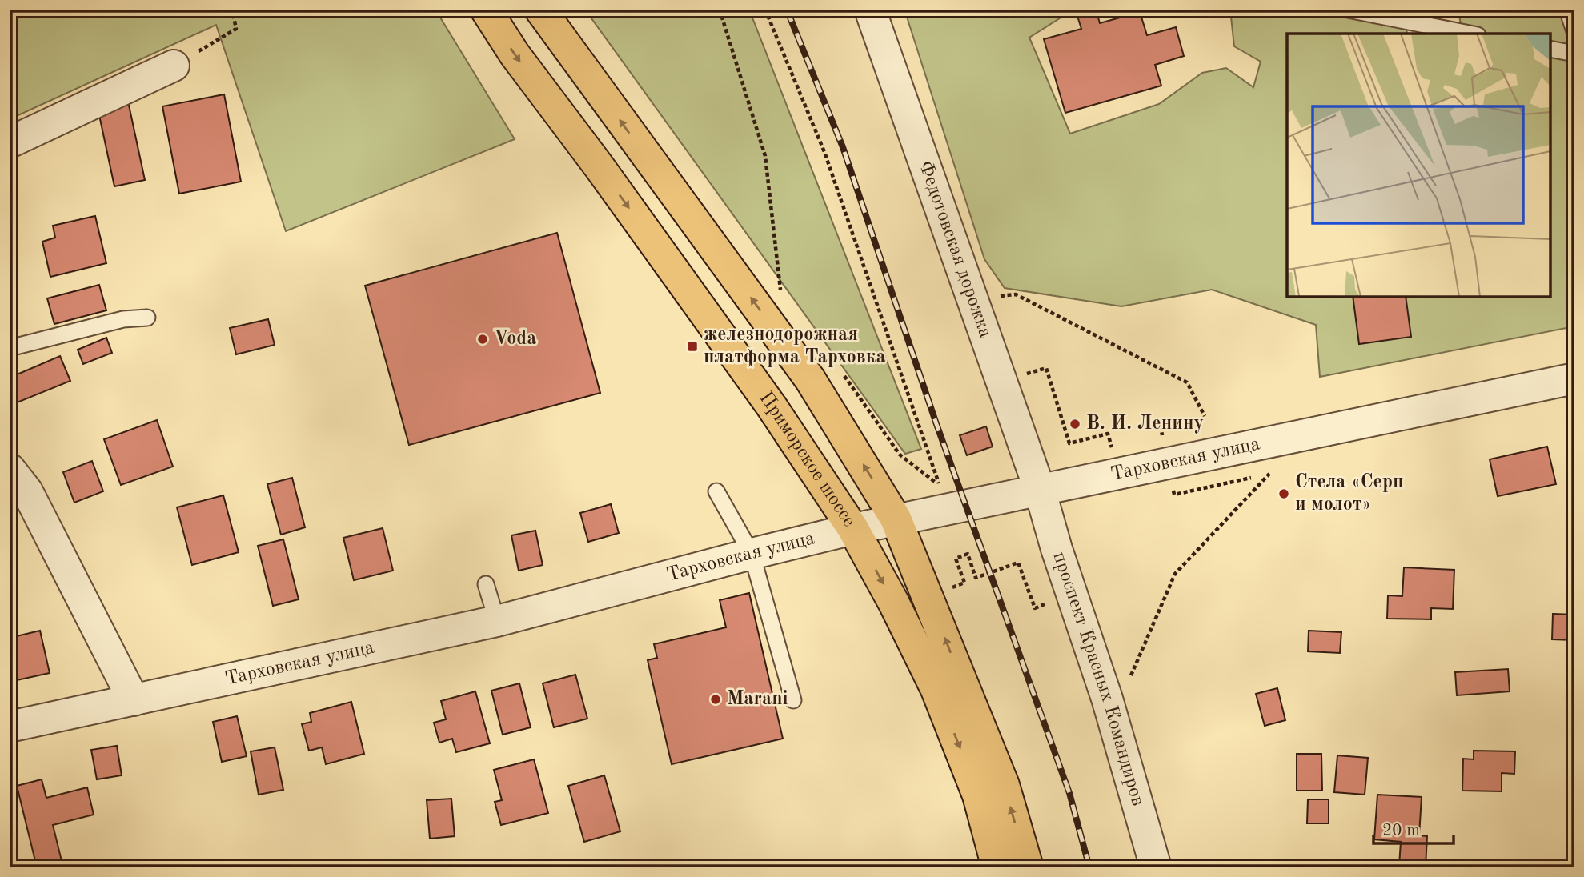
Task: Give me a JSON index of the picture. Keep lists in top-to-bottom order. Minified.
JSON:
{"streets":{"highway":["Приморское шоссе"],"street":["Федотовская дорожка","Тарховская улица","проспект Красных Командиров"]},"crossings":[["Федотовская дорожка","Тарховская улица"],["Федотовская дорожка","проспект Красных Командиров"],["Тарховская улица","Приморское шоссе"],["Тарховская улица","проспект Красных Командиров"]],"places":{"other":["Voda","В. И. Ленину","Стела «Серп и молот»","Marani"],"transit":["железнодорожная платформа Тарховка"]},"scale_bar":"20 m"}
